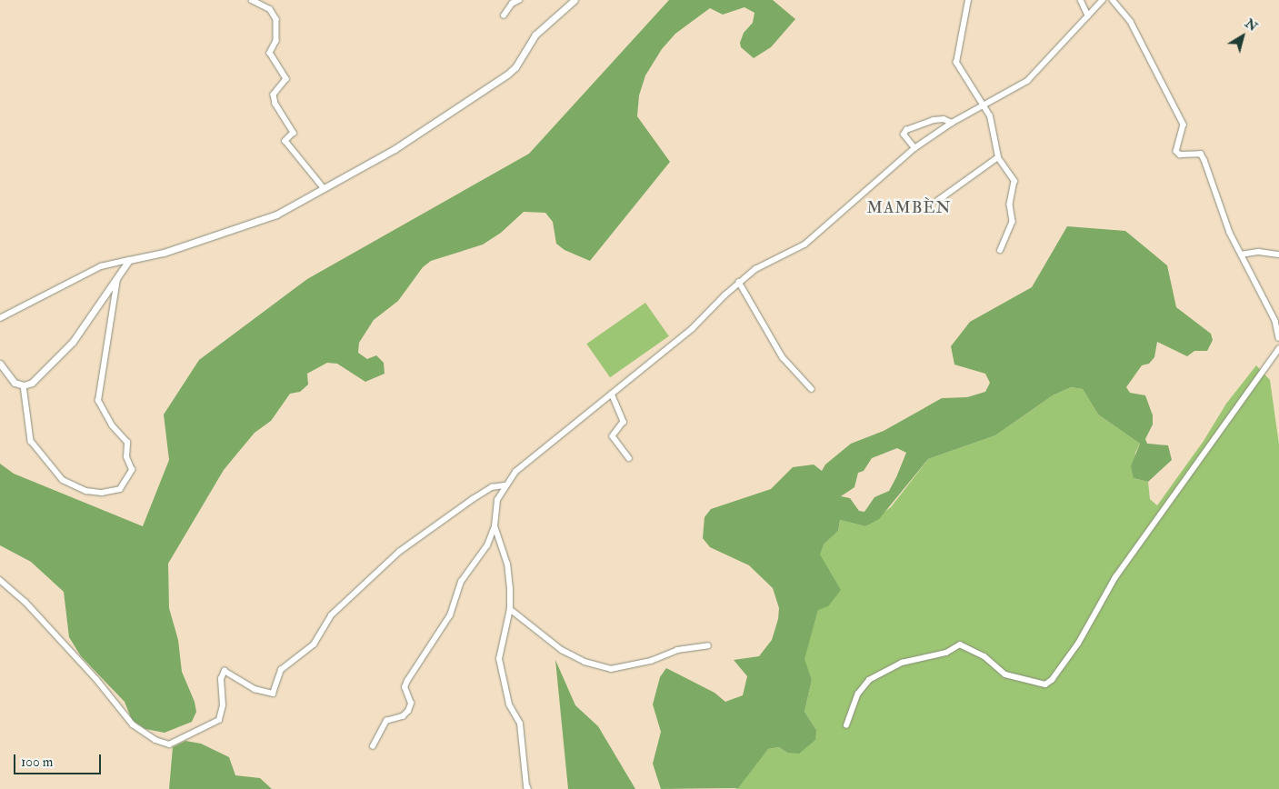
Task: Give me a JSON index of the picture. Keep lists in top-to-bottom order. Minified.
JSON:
{"districts":["MAMBÈN"],"scale_bar":"100 m","north":"top right"}
